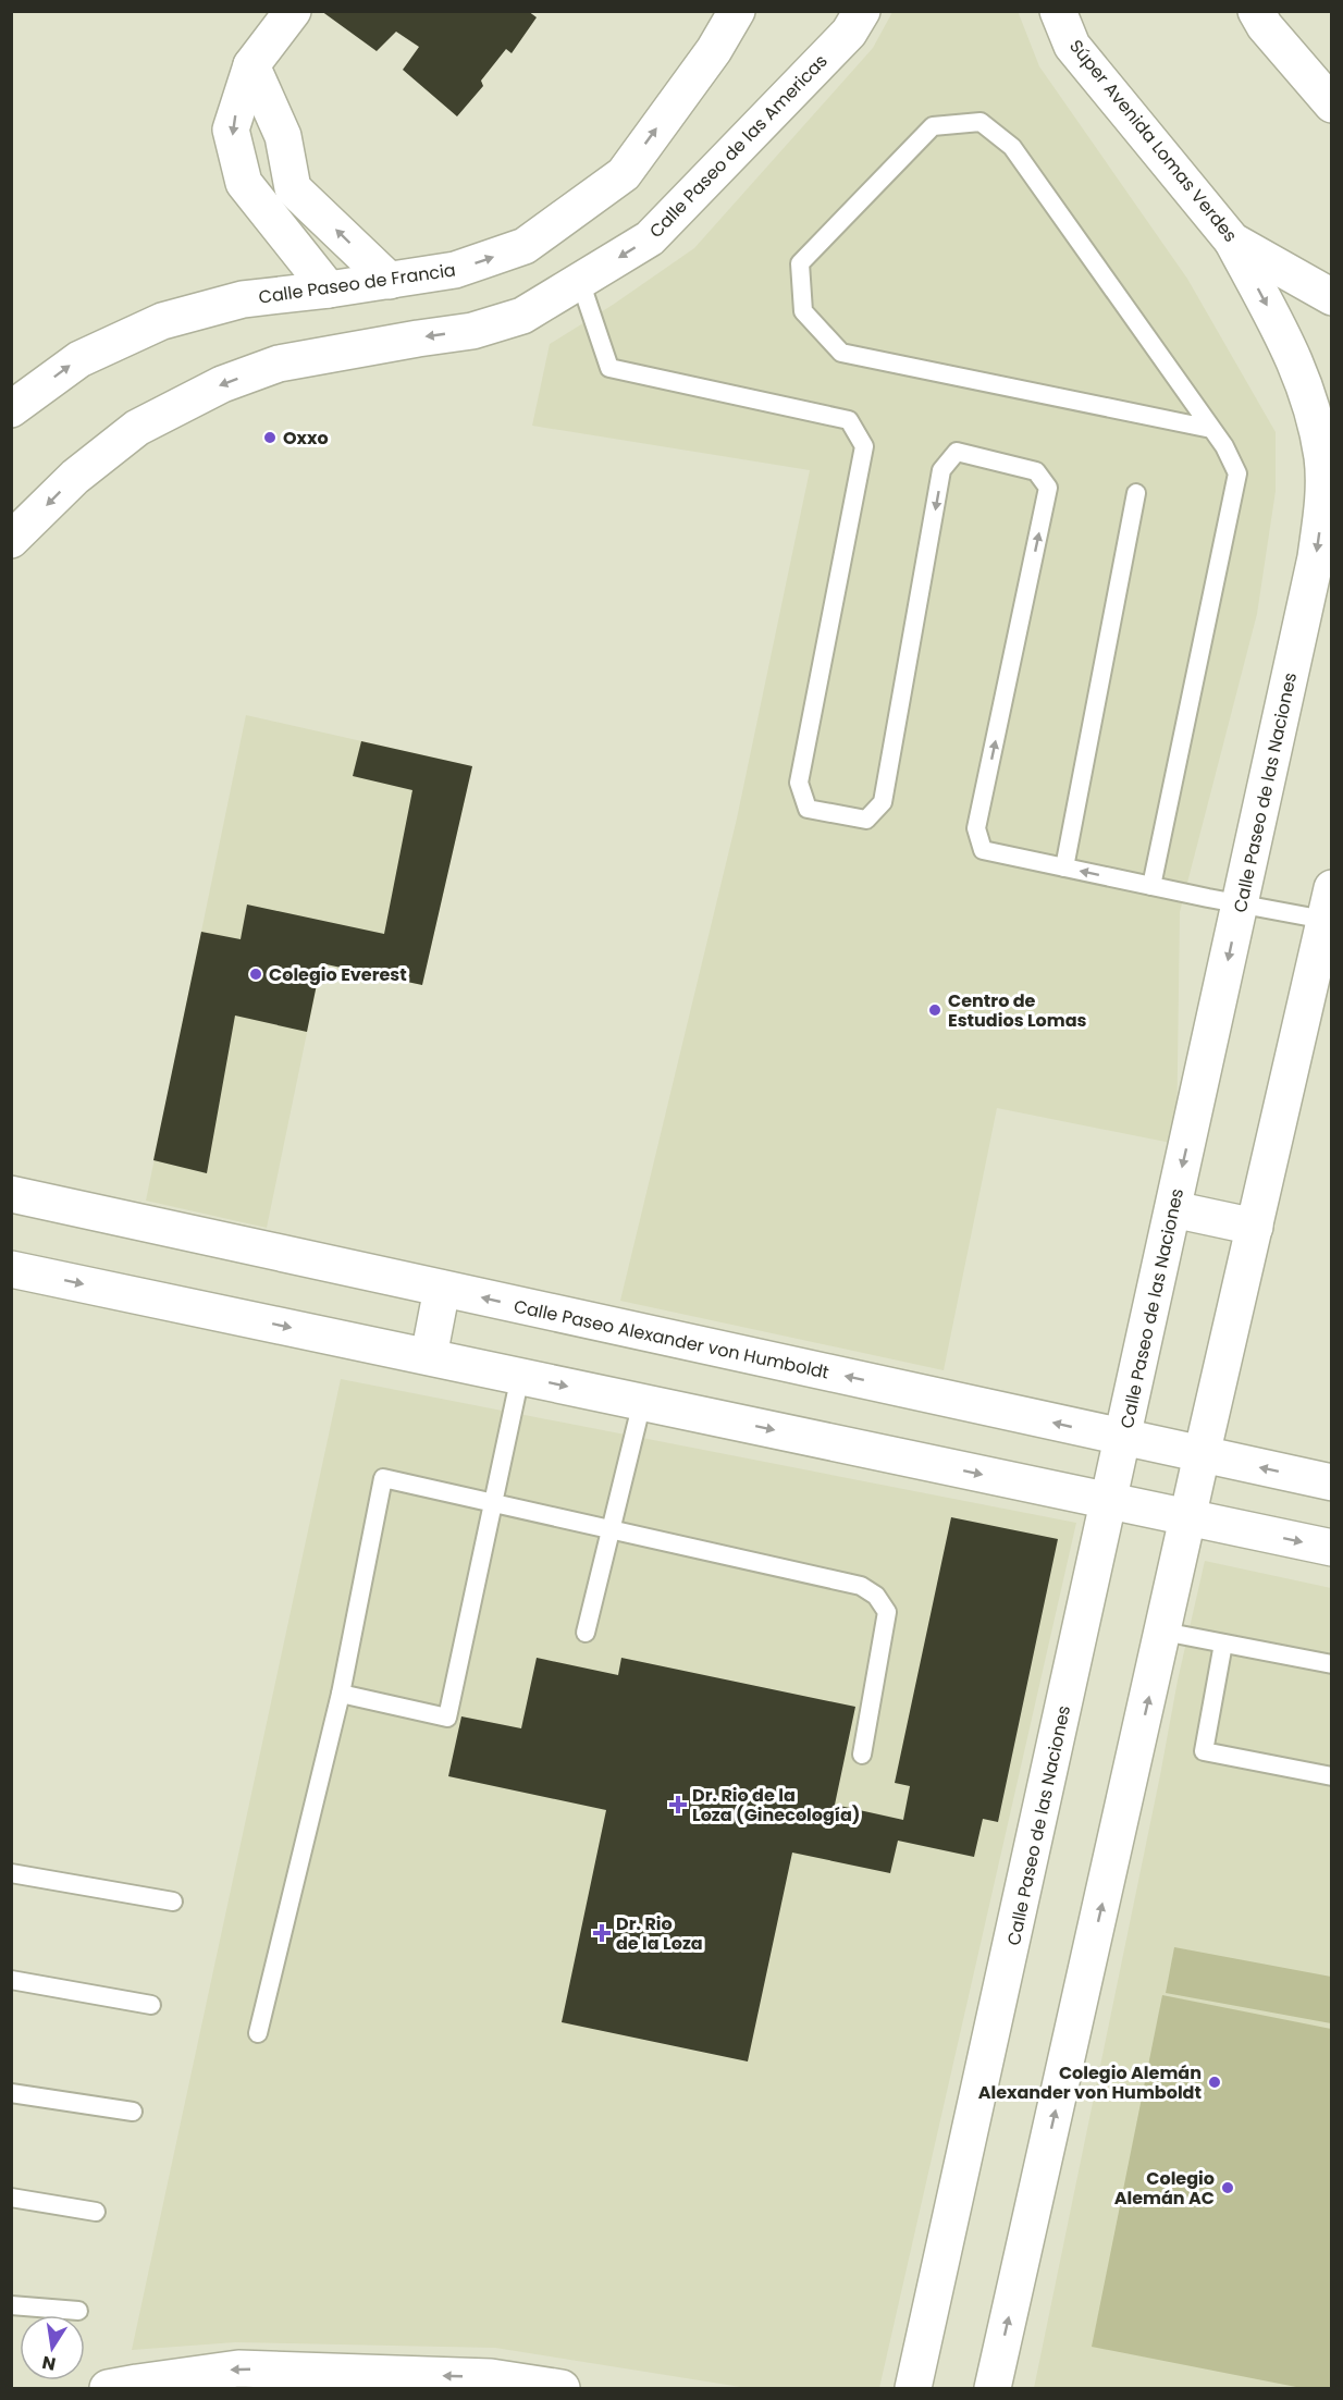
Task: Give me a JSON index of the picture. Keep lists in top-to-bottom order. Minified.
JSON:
{"streets":{"street":["Súper Avenida Lomas Verdes","Calle Paseo de las Americas","Calle Paseo de Francia","Calle Paseo de las Naciones","Calle Paseo Alexander von Humboldt"]},"crossings":[["Súper Avenida Lomas Verdes","Calle Paseo de las Naciones"],["Calle Paseo de las Naciones","Calle Paseo Alexander von Humboldt"]],"one_way":["Calle Paseo de las Americas","Calle Paseo de Francia"],"places":{"other":["Oxxo","Colegio Everest","Centro de Estudios Lomas","Colegio Alemán Alexander von Humboldt","Colegio Alemán AC"],"health":["Dr. Rio de la Loza (Ginecología)","Dr. Rio de la Loza"]},"north":"bottom"}
